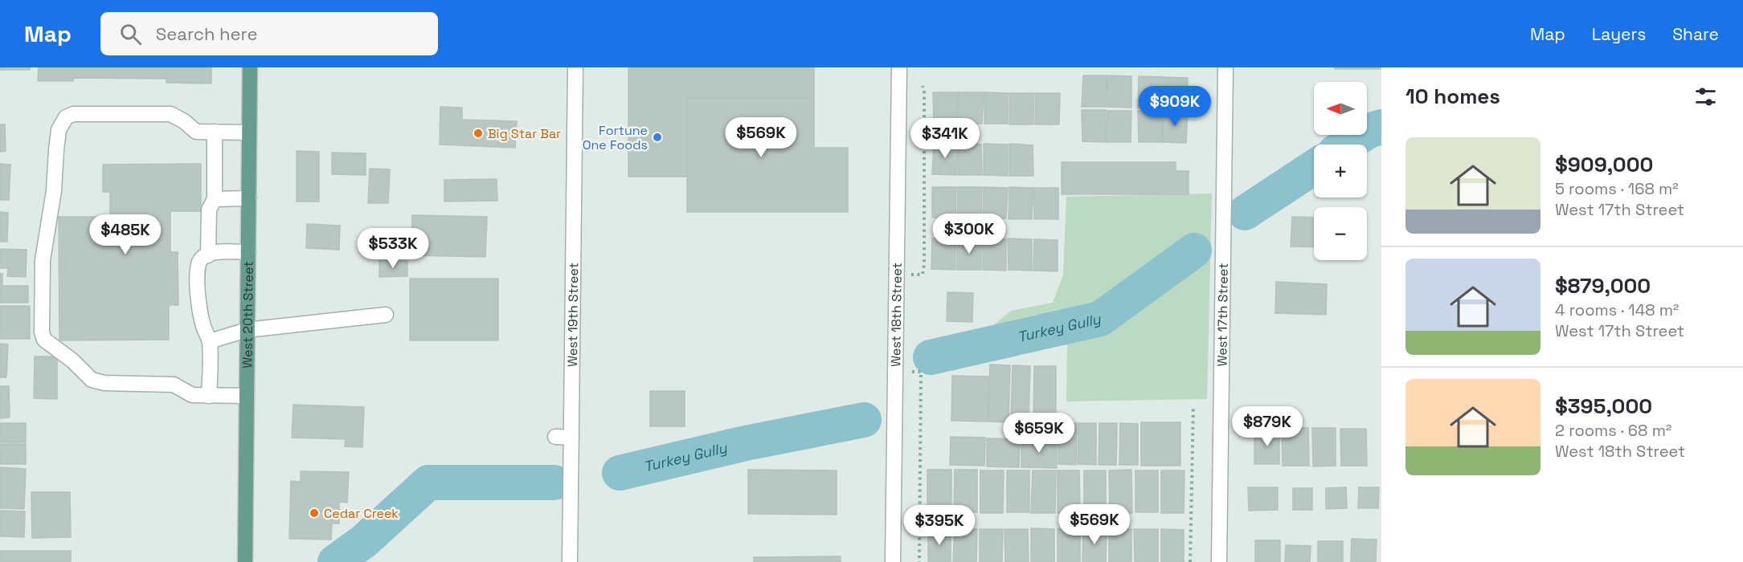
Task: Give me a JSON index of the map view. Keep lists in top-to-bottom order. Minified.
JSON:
{"streets":{"main road":["West 20th Street"],"street":["West 19th Street","West 18th Street","West 17th Street"]},"water":["Turkey Gully"],"places":["Big Star Bar","Fortune One Foods","Cedar Creek"],"north":"left","page":{"header":"Map","search":"Search here","nav":["Map","Layers","Share"],"heading":"10 homes","map_buttons":["+","−"],"price":["$909K","$569K","$341K","$300K","$485K","$533K","$879K","$659K","$569K","$395K"],"list":[{"name":"$909,000","note":"5 rooms · 168 m² · West 17th Street"},{"name":"$879,000","note":"4 rooms · 148 m² · West 17th Street"},{"name":"$395,000","note":"2 rooms · 68 m² · West 18th Street"}]}}
